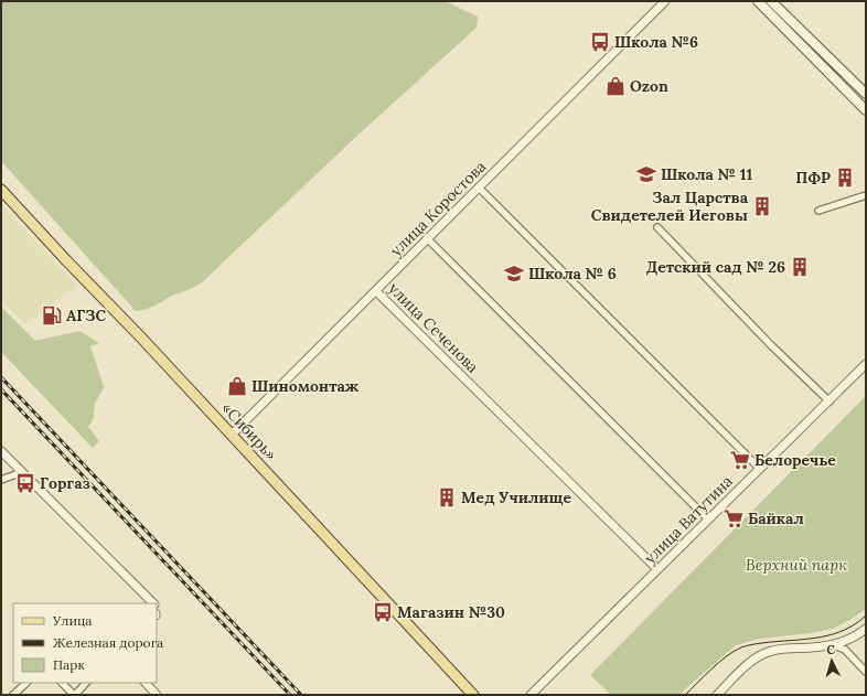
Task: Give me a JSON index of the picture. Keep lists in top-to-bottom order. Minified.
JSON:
{"streets":{"main road":["«Сибирь»"],"street":["улица Коростова","улица Сеченова","улица Ватутина"]},"crossings":[["улица Коростова","улица Сеченова"],["улица Коростова","«Сибирь»"],["улица Сеченова","улица Ватутина"]],"parks":["Верхний парк"],"places":{"bus stop":["Школа №6","Горгаз","Магазин №30"],"shop":["Ozon","Шиномонтаж"],"school or university":["Школа № 11","Школа № 6"],"building":["ПФР","Зал Царства Свидетелей Иеговы","Детский сад № 26","Мед Училище"],"fuel station":["АГЗС"],"supermarket":["Белоречье","Байкал"]},"legend":["Улица","Железная дорога","Парк"],"north":"top"}
